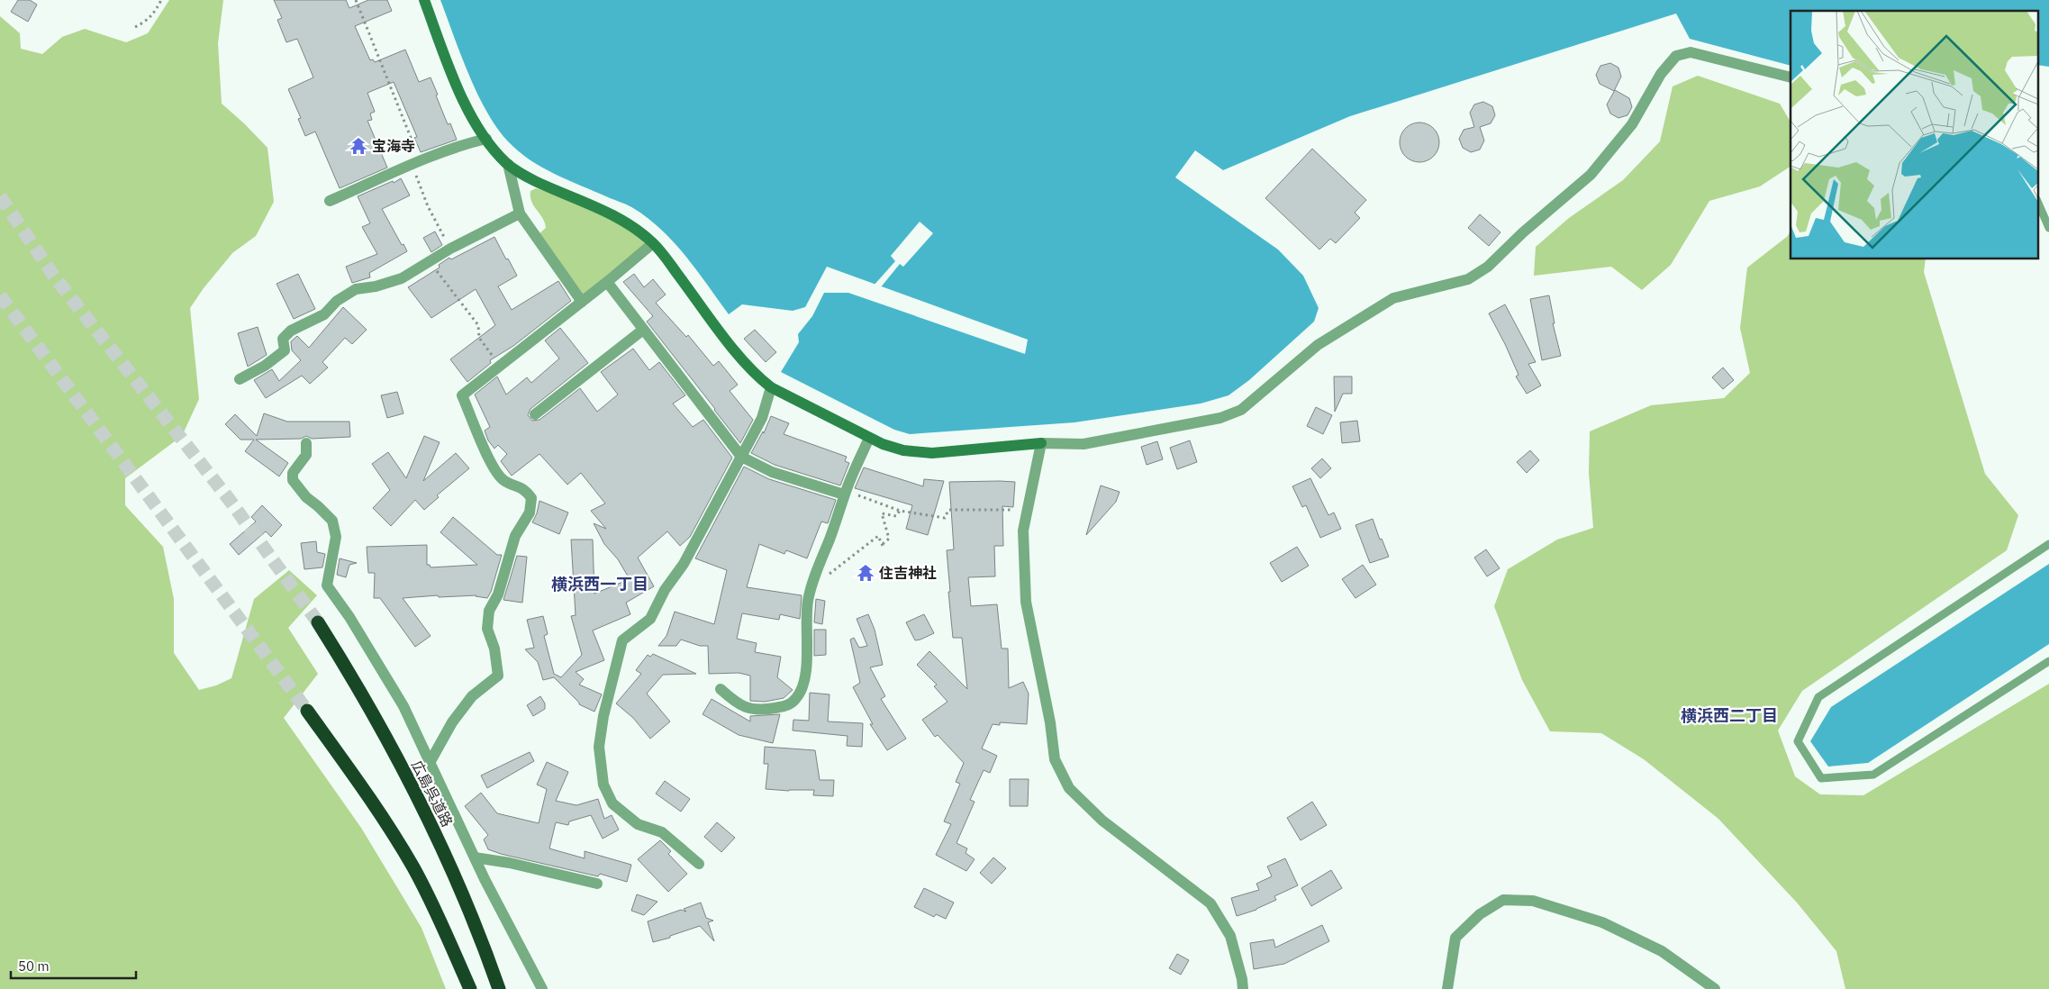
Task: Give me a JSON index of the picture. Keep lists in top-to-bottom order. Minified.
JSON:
{"streets":{"highway":["広島呉道路"]},"districts":["横浜西一丁目","横浜西二丁目"],"places":{"temple":["宝海寺","住吉神社"]},"scale_bar":"50 m"}
